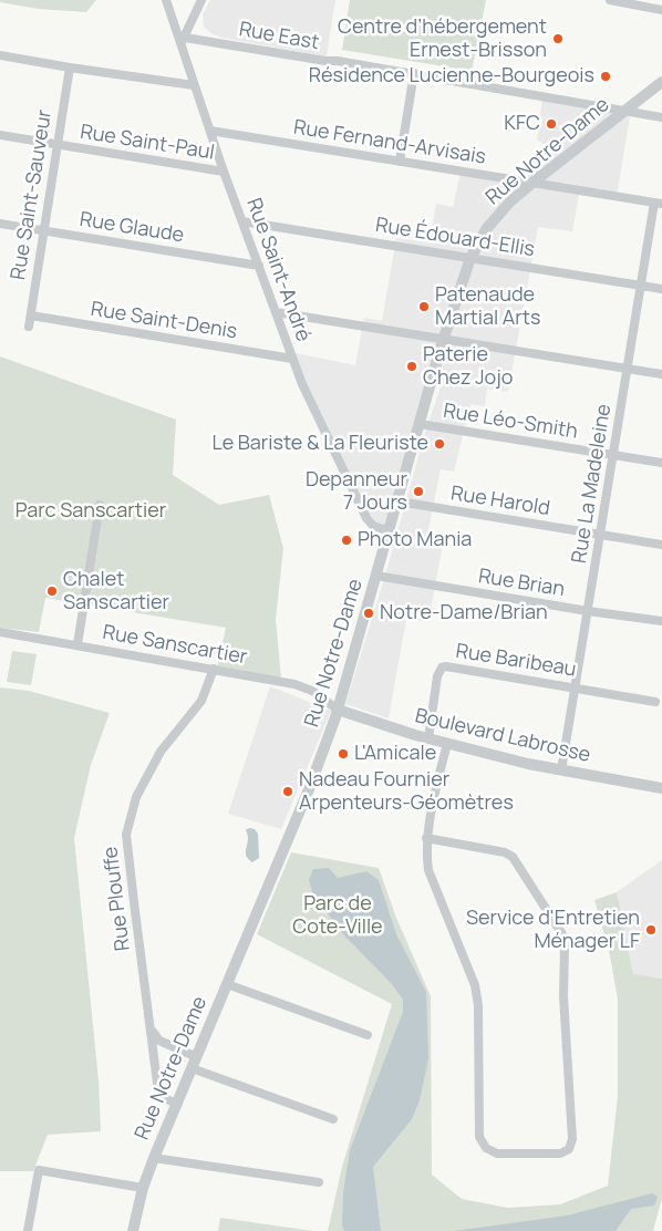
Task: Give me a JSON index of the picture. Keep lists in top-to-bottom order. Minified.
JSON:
{"streets":{"street":["Rue East","Rue Saint-Paul","Rue Fernand-Arvisais","Rue Notre-Dame","Rue Saint-Sauveur","Rue Glaude","Rue Édouard-Ellis","Rue Saint-André","Rue Saint-Denis","Rue Léo-Smith","Rue La Madeleine","Rue Harold","Rue Brian","Rue Sanscartier","Rue Baribeau","Boulevard Labrosse","Rue Plouffe"]},"crossings":[["Rue East","Rue Notre-Dame"],["Rue East","Rue Saint-André"],["Rue Saint-Paul","Rue Saint-Sauveur"],["Rue Saint-Paul","Rue Saint-André"],["Rue Fernand-Arvisais","Rue Notre-Dame"],["Rue Fernand-Arvisais","Rue Saint-André"],["Rue Fernand-Arvisais","Rue La Madeleine"],["Rue Notre-Dame","Rue Édouard-Ellis"],["Rue Notre-Dame","Rue Saint-André"],["Rue Notre-Dame","Rue Léo-Smith"],["Rue Notre-Dame","Rue Harold"],["Rue Notre-Dame","Rue Brian"],["Rue Notre-Dame","Rue Sanscartier"],["Rue Notre-Dame","Boulevard Labrosse"],["Rue Notre-Dame","Rue Plouffe"],["Rue Saint-Sauveur","Rue Glaude"],["Rue Saint-Sauveur","Rue Saint-Denis"],["Rue Glaude","Rue Saint-André"],["Rue Édouard-Ellis","Rue Saint-André"],["Rue Édouard-Ellis","Rue La Madeleine"],["Rue Saint-André","Rue Saint-Denis"],["Rue Léo-Smith","Rue La Madeleine"],["Rue La Madeleine","Rue Harold"],["Rue La Madeleine","Rue Brian"],["Rue La Madeleine","Rue Baribeau"],["Rue La Madeleine","Boulevard Labrosse"],["Rue Sanscartier","Boulevard Labrosse"],["Rue Sanscartier","Rue Plouffe"],["Rue Baribeau","Boulevard Labrosse"]],"parks":["Parc Sanscartier","Parc de Cote-Ville"],"places":["Centre d’hébergement Ernest-Brisson","Résidence Lucienne-Bourgeois","KFC","Patenaude Martial Arts","Paterie Chez Jojo","Le Bariste & La Fleuriste","Depanneur 7 Jours","Photo Mania","Chalet Sanscartier","Notre-Dame/Brian","L'Amicale","Nadeau Fournier Arpenteurs-Géomètres","Service d'Entretien Ménager LF"]}
